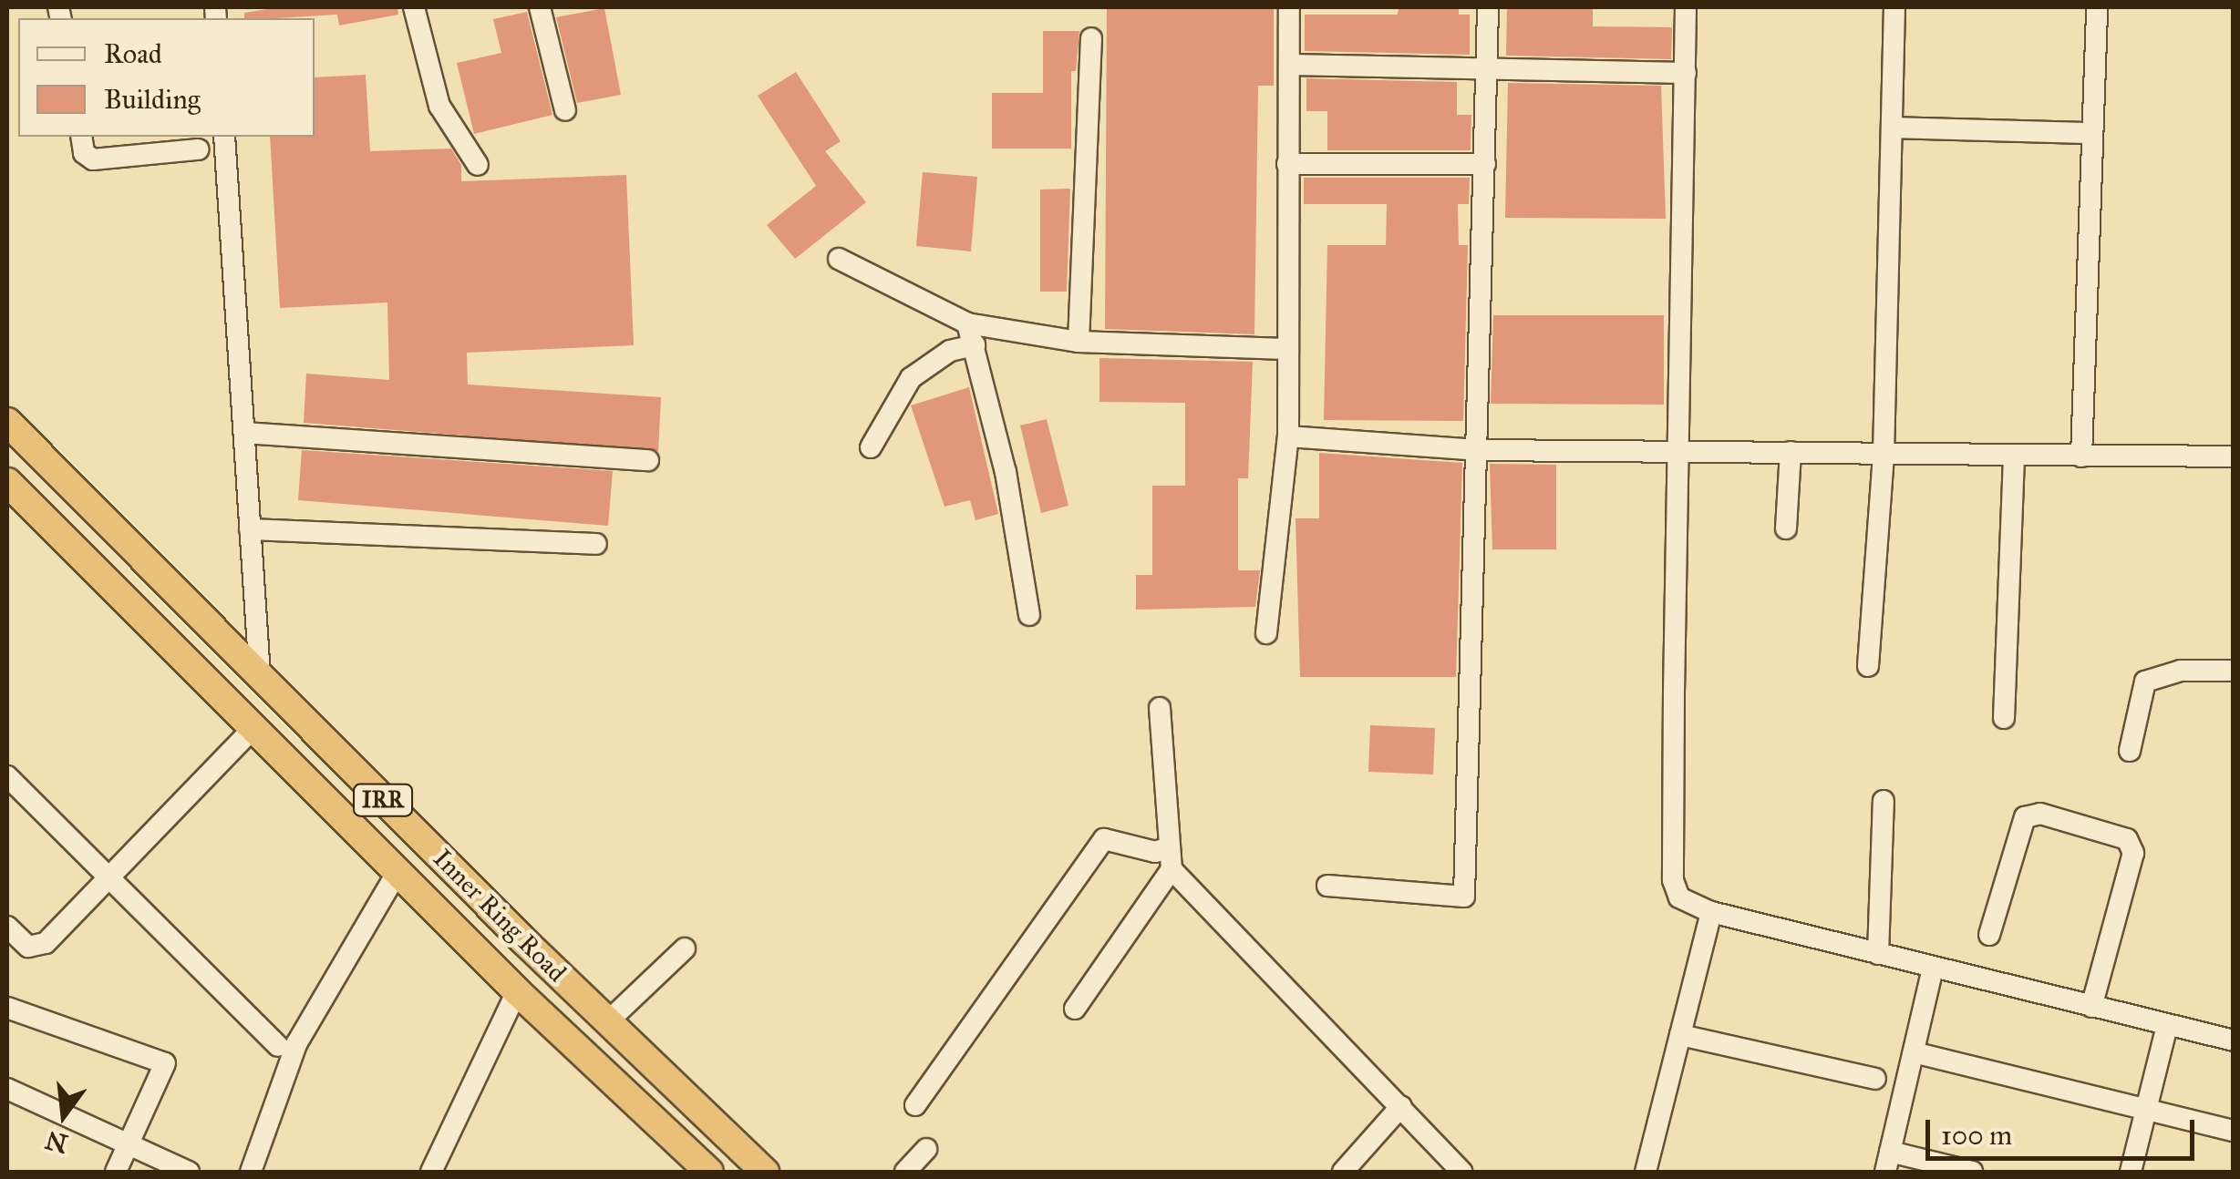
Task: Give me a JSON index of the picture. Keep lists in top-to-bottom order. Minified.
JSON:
{"streets":{"highway":["IRR","Inner Ring Road"]},"legend":["Road","Building"],"scale_bar":"100 m","north":"bottom"}
